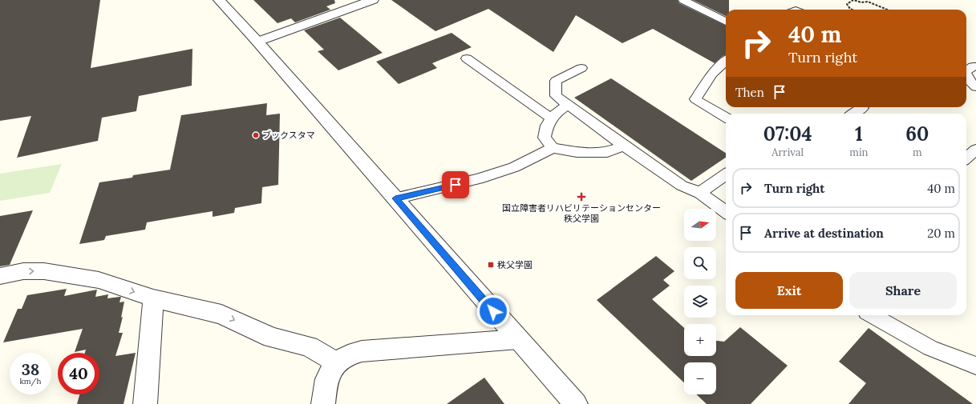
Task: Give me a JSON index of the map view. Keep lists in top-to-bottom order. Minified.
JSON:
{"places":{"other":["ブックスタマ"],"health":["国立障害者リハビリテーションセンター 秩父学園"],"transit":["秩父学園"]},"north":"right","page":{"turn":["40 m","Turn right"],"then":"Then","eta":["07:04","Arrival","1","min","60","m"],"list":[{"name":"Turn right","value":"40 m"},{"name":"Arrive at destination","value":"20 m"}],"map_buttons":["+","−"],"buttons":["Exit","Share"],"speed":"38 km/h","limit":"40"}}
